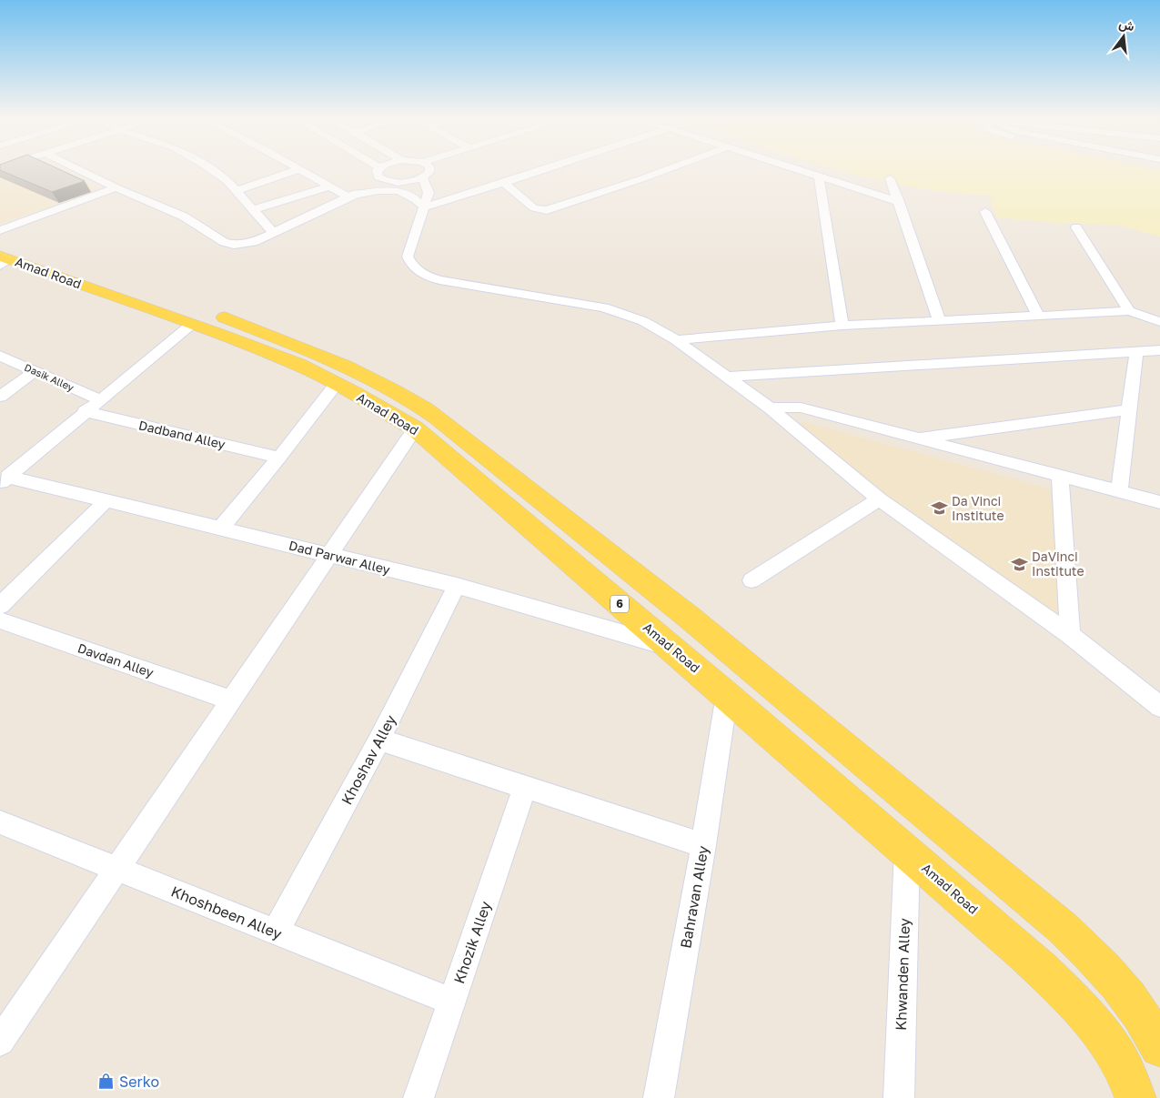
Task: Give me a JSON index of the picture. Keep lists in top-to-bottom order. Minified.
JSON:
{"streets":{"main road":["Amad Road","6"],"street":["Dasik Alley","Dadband Alley","Dad Parwar Alley","Davdan Alley","Khoshav Alley","Bahravan Alley","Khoshbeen Alley","Khozik Alley","Khwanden Alley"]},"crossings":[["Amad Road","Dad Parwar Alley"],["Amad Road","Bahravan Alley"],["Amad Road","Khwanden Alley"],["Dad Parwar Alley","Khoshav Alley"],["Khoshav Alley","Khoshbeen Alley"],["Khoshbeen Alley","Khozik Alley"]],"places":{"school or university":["Da Vinci Institute","DaVinci Institute"],"shop":["Serko"]},"north":"top"}
